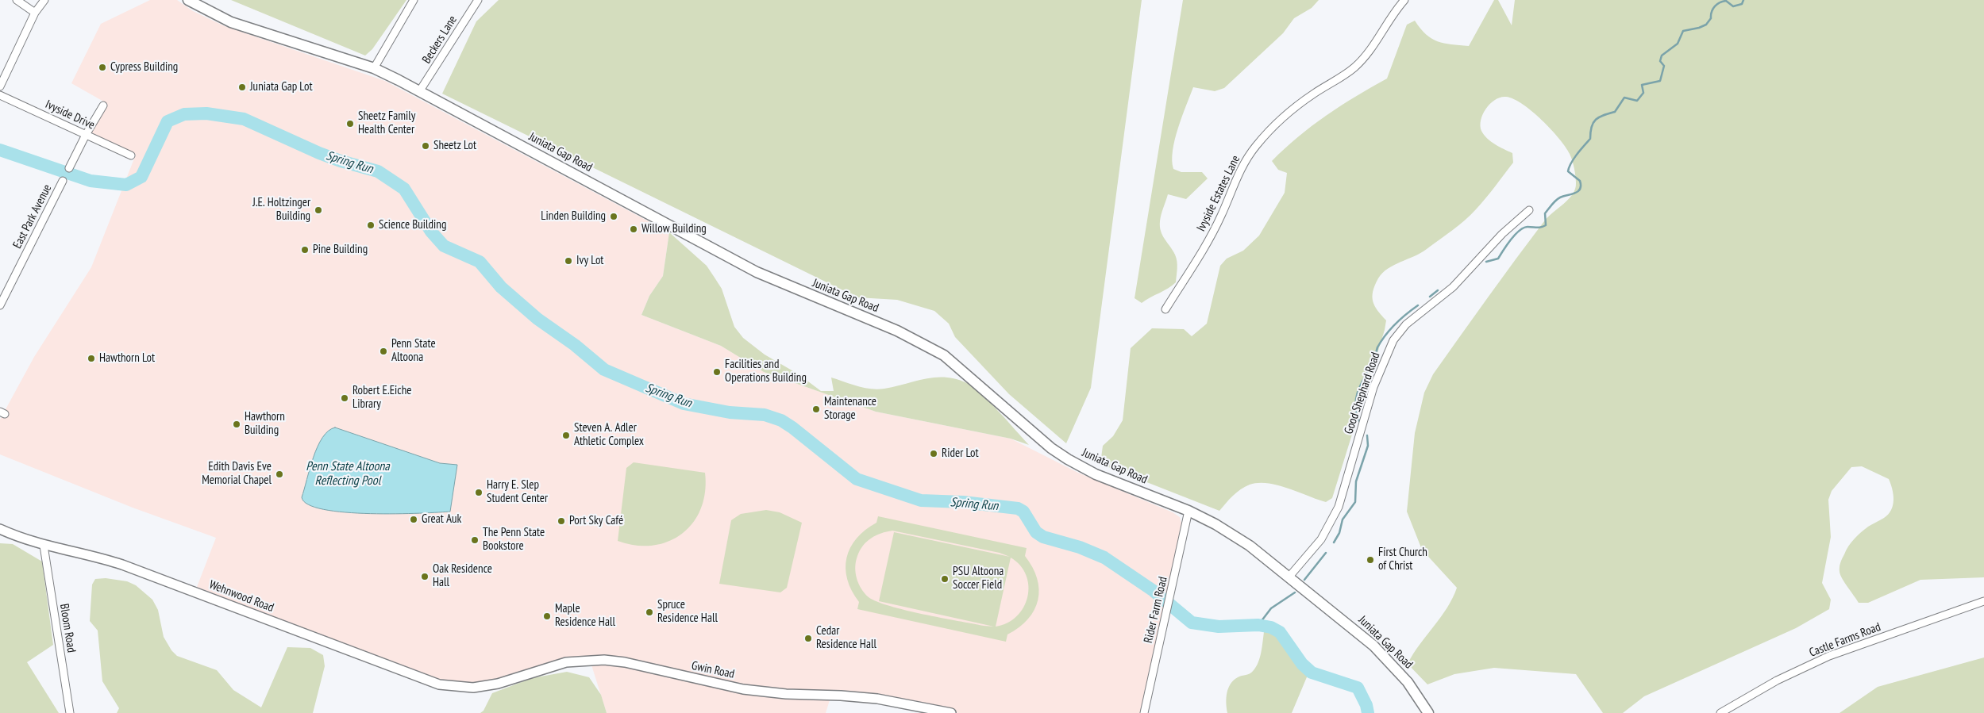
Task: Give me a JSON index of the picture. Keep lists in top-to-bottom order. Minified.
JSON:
{"streets":{"main road":["Juniata Gap Road"],"street":["Beckers Lane","Ivyside Drive","Ivyside Estates Lane","East Park Avenue","Good Shephard Road","Wehnwood Road","Rider Farm Road","Bloom Road","Castle Farms Road","Gwin Road"]},"crossings":[["Beckers Lane","Juniata Gap Road"],["Juniata Gap Road","Good Shephard Road"],["Juniata Gap Road","Rider Farm Road"],["Wehnwood Road","Bloom Road"],["Wehnwood Road","Gwin Road"]],"water":["Spring Run","Penn State Altoona Reflecting Pool"],"places":["Cypress Building","Juniata Gap Lot","Sheetz Family Health Center","Sheetz Lot","J.E. Holtzinger Building","Linden Building","Science Building","Willow Building","Pine Building","Ivy Lot","Penn State Altoona","Hawthorn Lot","Facilities and Operations Building","Robert E.Eiche Library","Maintenance Storage","Hawthorn Building","Steven A. Adler Athletic Complex","Rider Lot","Edith Davis Eve Memorial Chapel","Harry E. Slep Student Center","Great Auk","Port Sky Café","The Penn State Bookstore","First Church of Christ","Oak Residence Hall","PSU Altoona Soccer Field","Spruce Residence Hall","Maple Residence Hall","Cedar Residence Hall"]}
